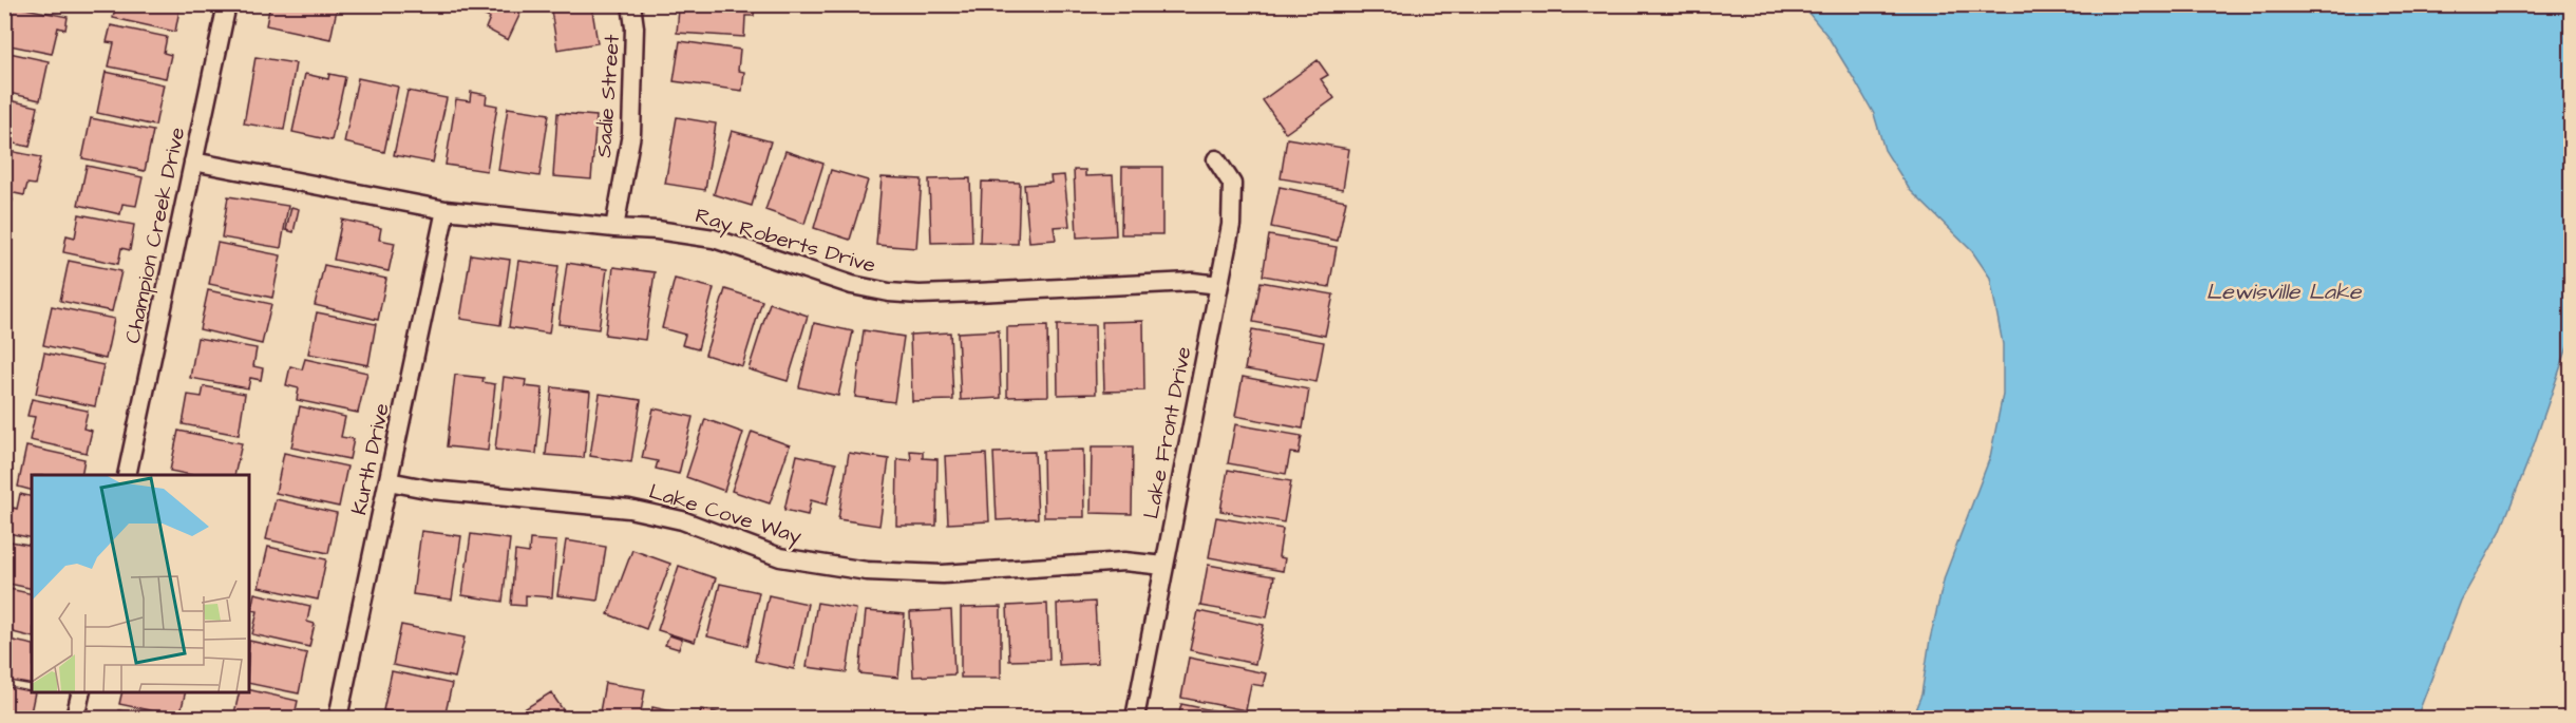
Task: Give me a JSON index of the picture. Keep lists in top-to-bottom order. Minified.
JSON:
{"streets":{"street":["Sadie Street","Champion Creek Drive","Ray Roberts Drive","Lake Front Drive","Kurth Drive","Lake Cove Way"]},"crossings":[["Sadie Street","Ray Roberts Drive"],["Champion Creek Drive","Ray Roberts Drive"],["Ray Roberts Drive","Lake Front Drive"],["Ray Roberts Drive","Kurth Drive"],["Lake Front Drive","Lake Cove Way"],["Kurth Drive","Lake Cove Way"]],"water":["Lewisville Lake"]}
